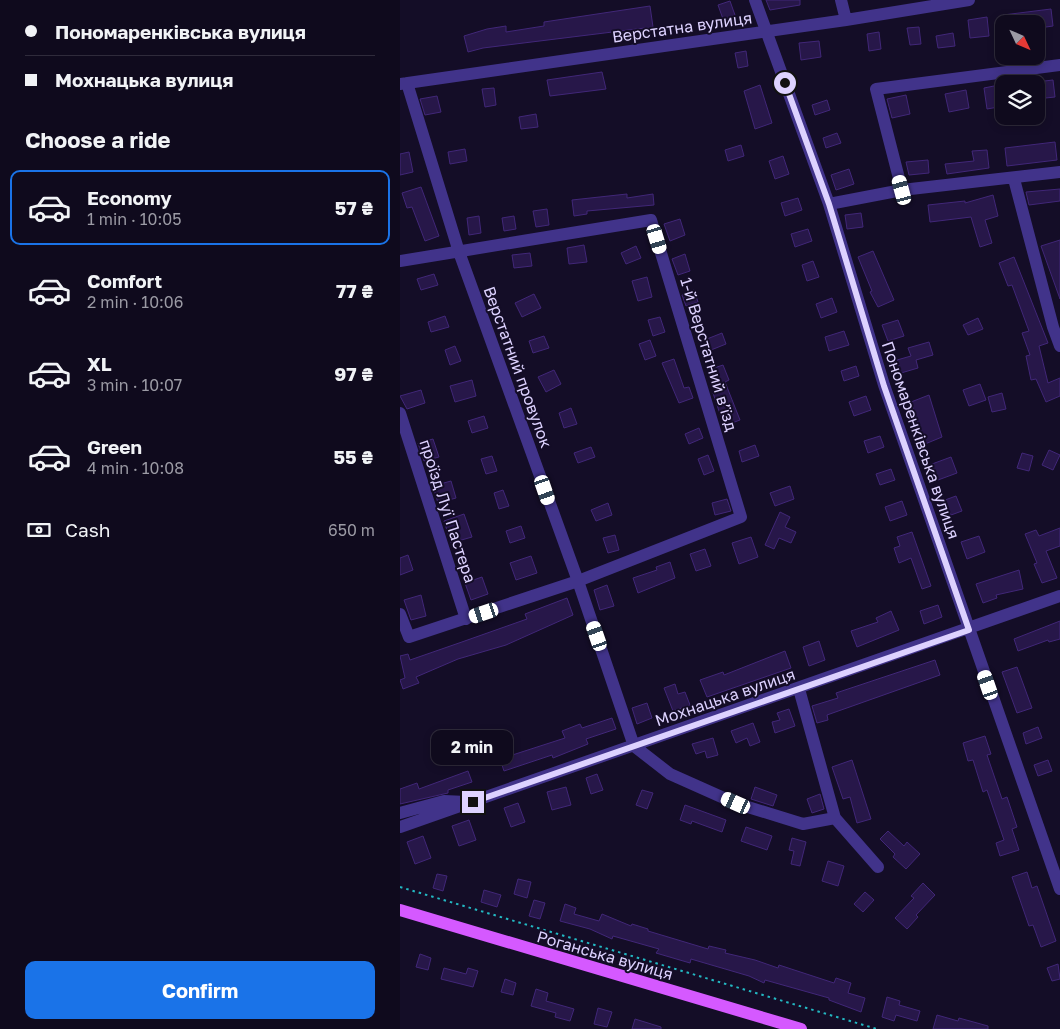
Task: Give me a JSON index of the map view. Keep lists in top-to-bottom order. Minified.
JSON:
{"streets":{"main road":["Роганська вулиця"],"street":["Верстатна вулиця","1-й Верстатний в’їзд","Верстатний провулок","Пономаренківська вулиця","проїзд Луї Пастера","Мохнацька вулиця"]},"crossings":[["Верстатна вулиця","Верстатний провулок"],["Верстатна вулиця","Пономаренківська вулиця"],["1-й Верстатний в’їзд","Верстатний провулок"],["Верстатний провулок","Мохнацька вулиця"],["Пономаренківська вулиця","Мохнацька вулиця"]],"north":"bottom right","page":{"banner":["Пономаренківська вулиця","Мохнацька вулиця"],"heading":"Choose a ride","list":[{"name":"Economy","note":"1 min · 10:05","value":"57 ₴"},{"name":"Comfort","note":"2 min · 10:06","value":"77 ₴"},{"name":"XL","note":"3 min · 10:07","value":"97 ₴"},{"name":"Green","note":"4 min · 10:08","value":"55 ₴"}],"pay":["Cash","650 m"],"bubble":"2 min","buttons":"Confirm"}}
